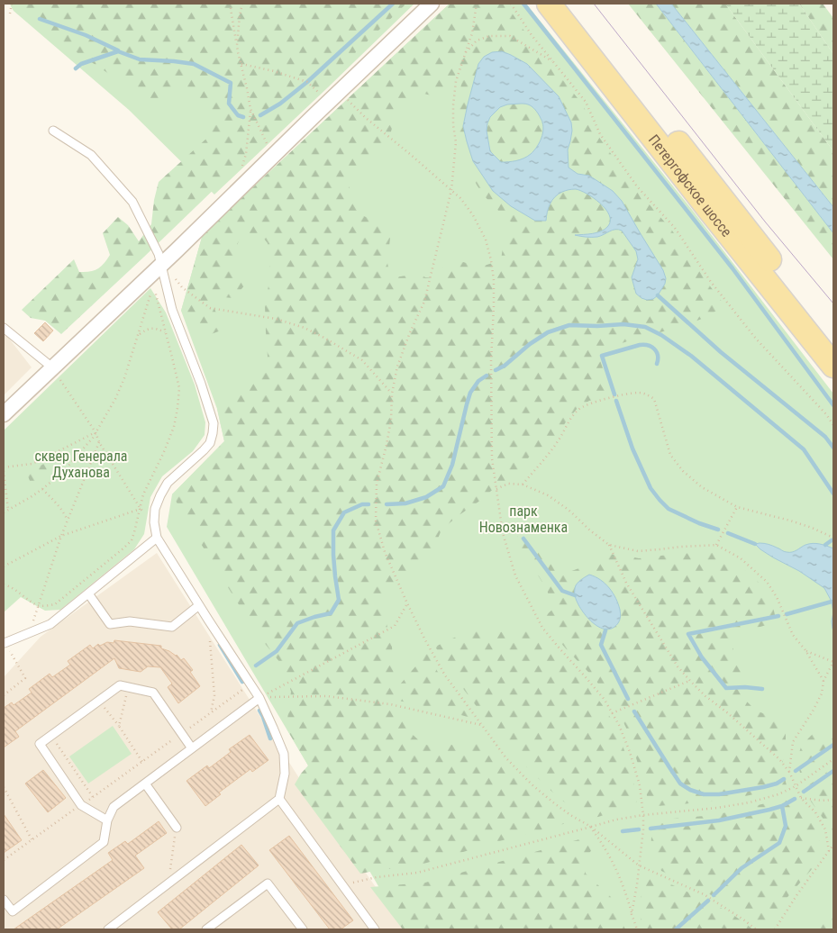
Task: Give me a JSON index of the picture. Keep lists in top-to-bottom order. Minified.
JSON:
{"streets":{"main road":["Петергофское шоссе"]},"parks":["сквер Генерала Духанова","парк Новознаменка"]}
